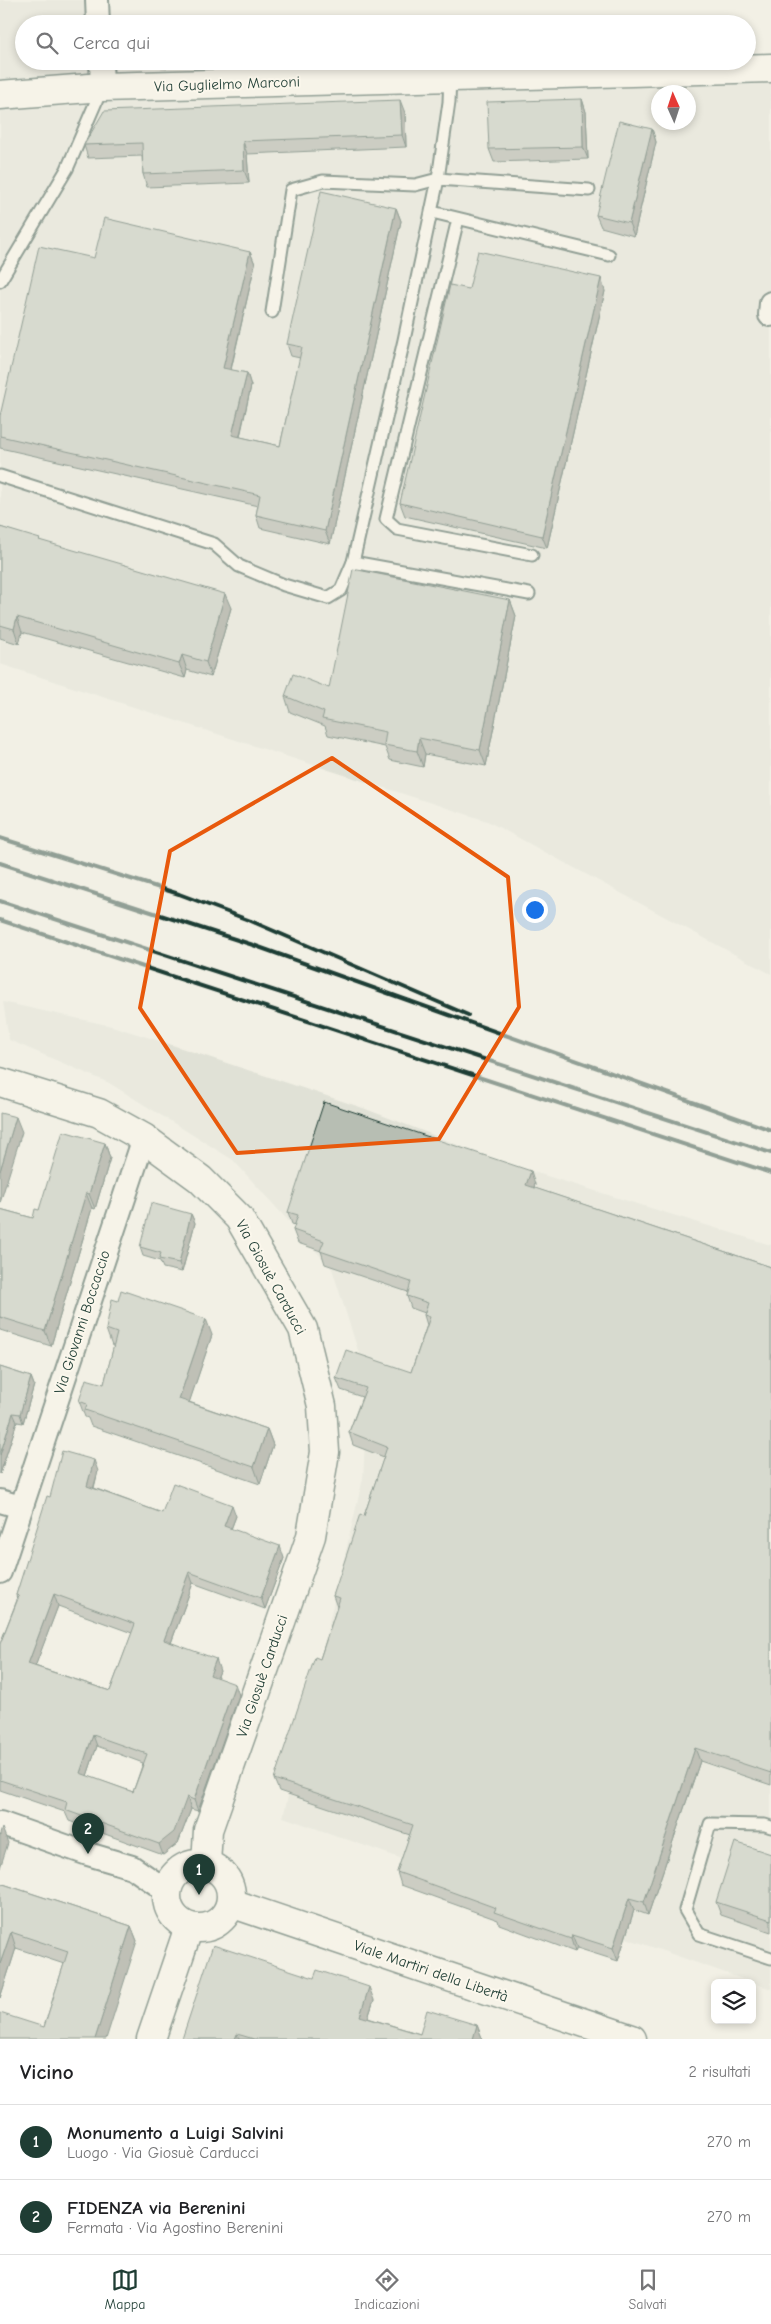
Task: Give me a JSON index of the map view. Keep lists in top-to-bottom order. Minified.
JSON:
{"streets":{"street":["Via Guglielmo Marconi","Via Giosuè Carducci","Via Giovanni Boccaccio","Viale Martiri della Libertà"]},"crossings":[["Via Giosuè Carducci","Via Giovanni Boccaccio"],["Via Giosuè Carducci","Viale Martiri della Libertà"]],"north":"top","page":{"search":"Cerca qui","pins":["2","1"],"heading":["Vicino","2 risultati"],"list":[{"mark":"1","name":"Monumento a Luigi Salvini","note":"Luogo · Via Giosuè Carducci","value":"270 m"},{"mark":"2","name":"FIDENZA via Berenini","note":"Fermata · Via Agostino Berenini","value":"270 m"}],"nav":["Mappa","Indicazioni","Salvati"]}}
